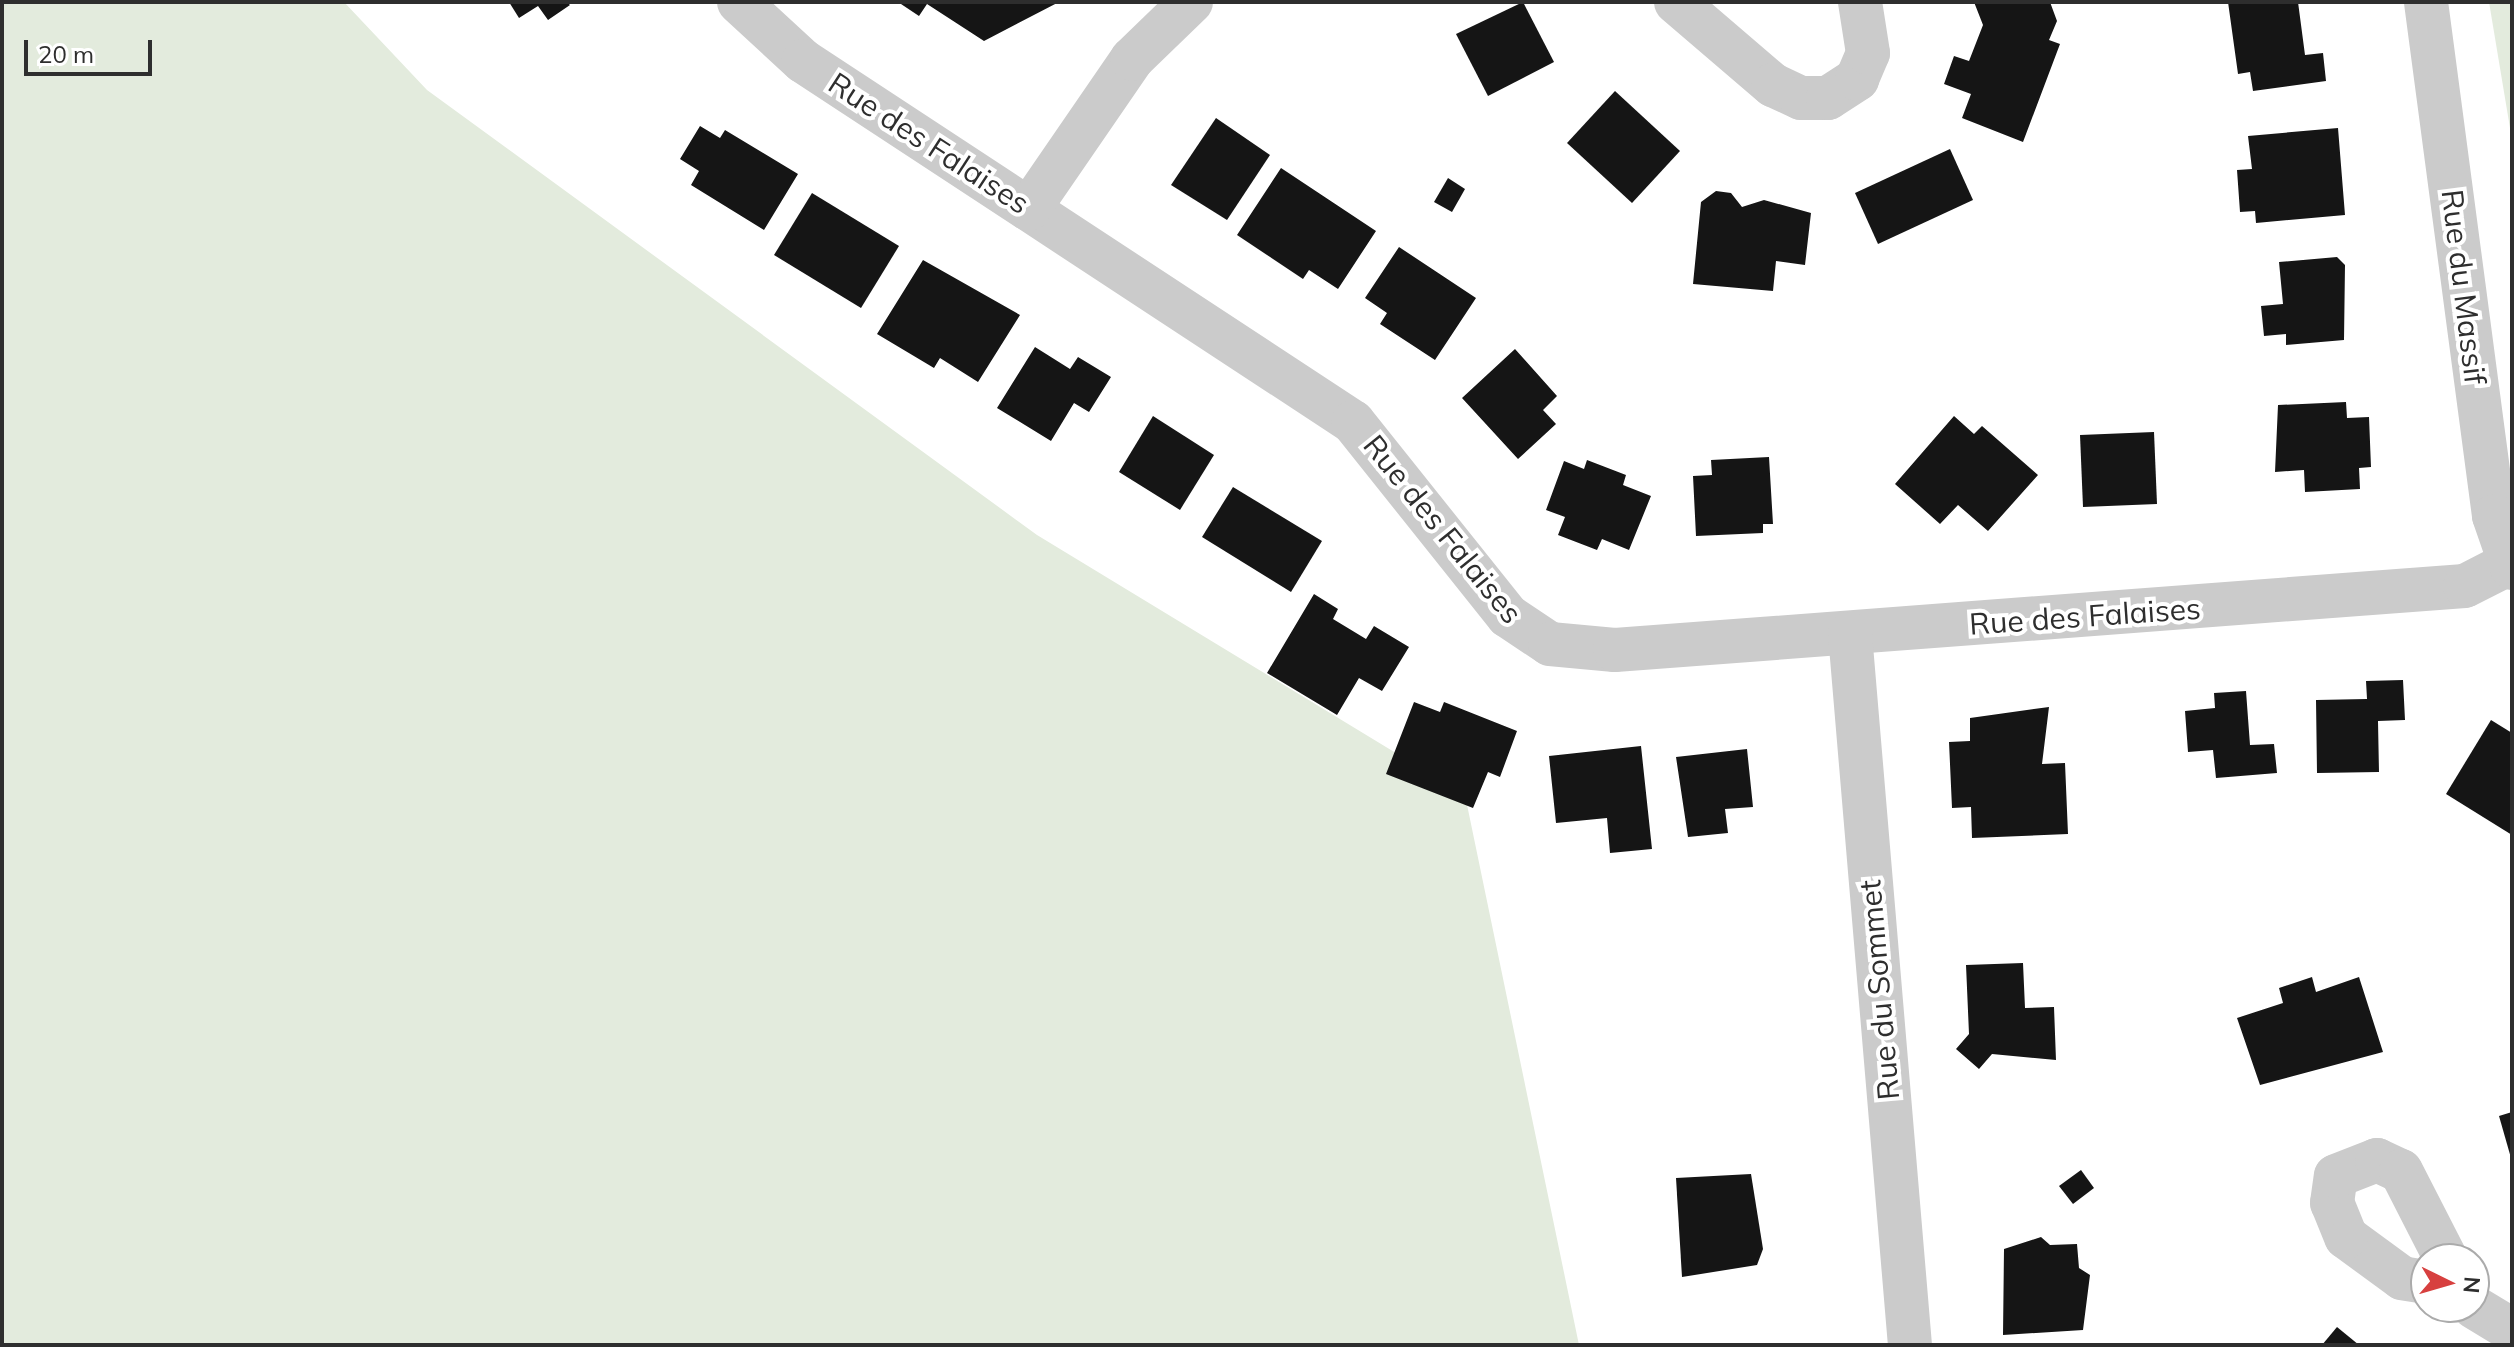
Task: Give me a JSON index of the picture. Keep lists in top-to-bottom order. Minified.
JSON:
{"streets":{"street":["Rue des Falaises","Rue du Massif","Rue du Sommet"]},"crossings":[["Rue des Falaises","Rue du Massif"],["Rue des Falaises","Rue du Sommet"]],"scale_bar":"20 m","north":"right"}
